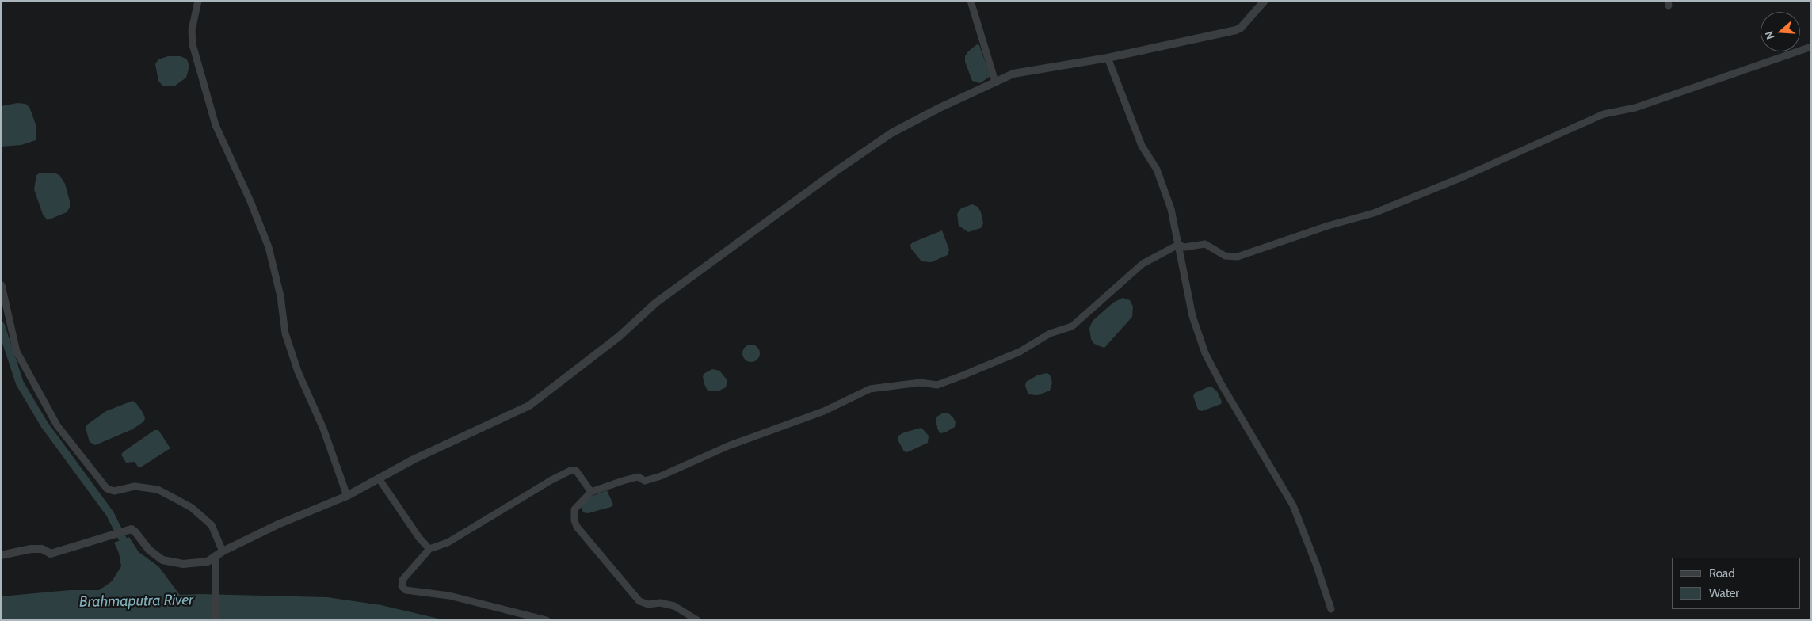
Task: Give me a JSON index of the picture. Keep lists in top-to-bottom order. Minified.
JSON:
{"water":["Brahmaputra River"],"legend":["Road","Water"],"north":"left"}
